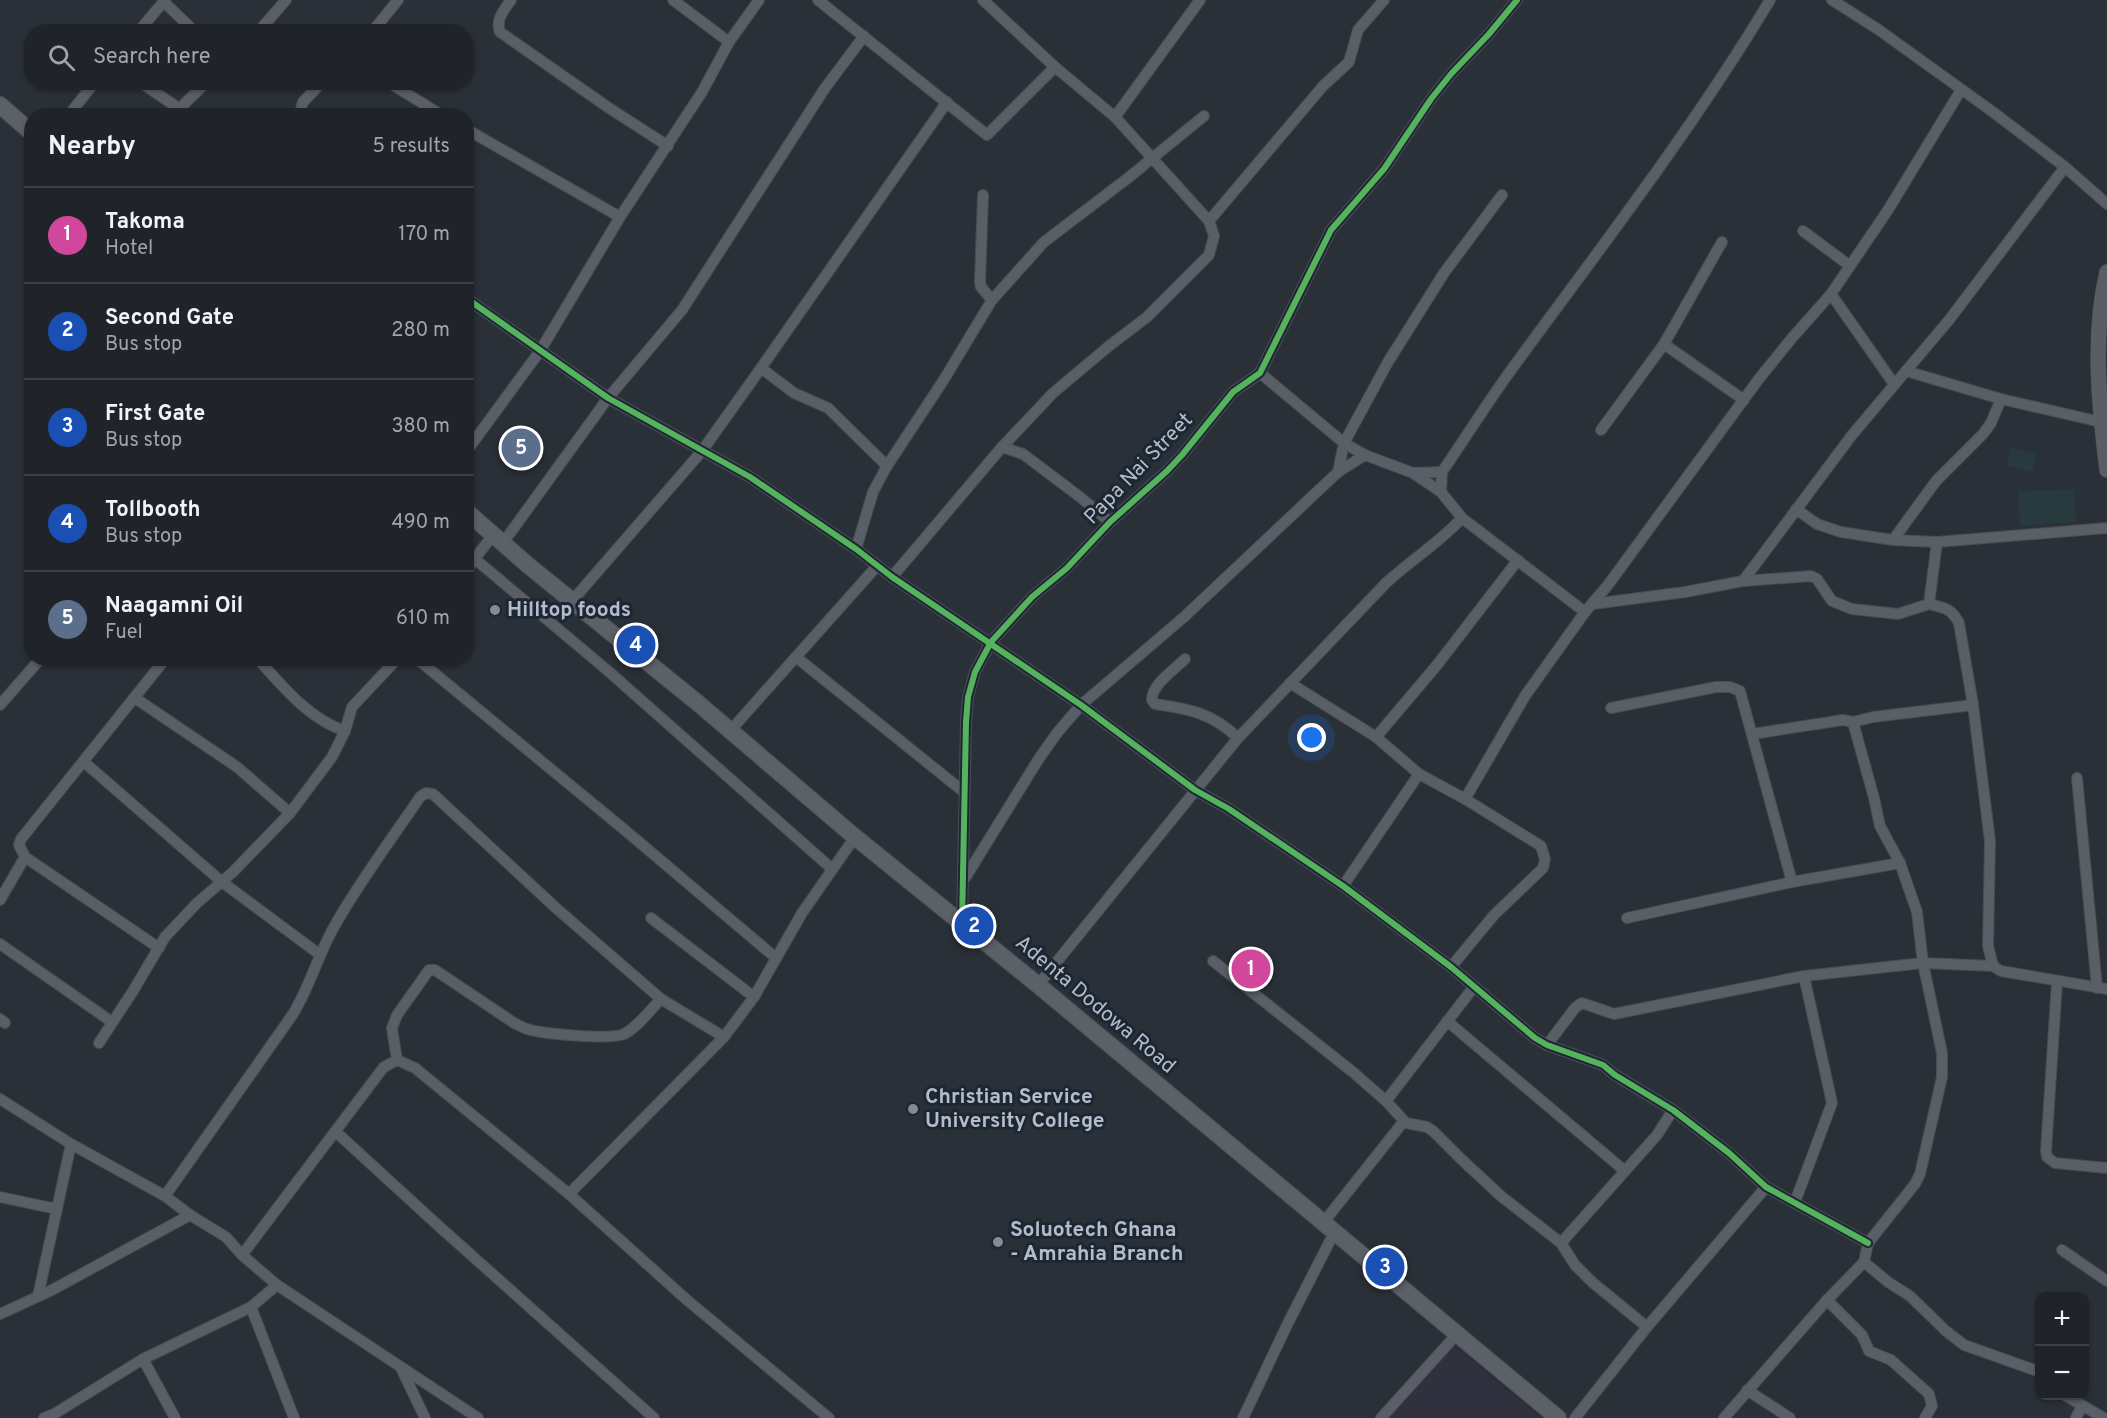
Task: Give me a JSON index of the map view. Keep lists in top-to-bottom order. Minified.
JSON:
{"streets":{"main road":["Adenta Dodowa Road"],"street":["Papa Nai Street"]},"crossings":[["Papa Nai Street","Adenta Dodowa Road"]],"places":["Hilltop foods","Christian Service University College","Soluotech Ghana - Amrahia Branch"],"page":{"search":"Search here","heading":["Nearby","5 results"],"list":[{"mark":"1","name":"Takoma","note":"Hotel","value":"170 m"},{"mark":"2","name":"Second Gate","note":"Bus stop","value":"280 m"},{"mark":"3","name":"First Gate","note":"Bus stop","value":"380 m"},{"mark":"4","name":"Tollbooth","note":"Bus stop","value":"490 m"},{"mark":"5","name":"Naagamni Oil","note":"Fuel","value":"610 m"}],"pins":["5","4","2","1","3"],"map_buttons":["+","−"]}}
